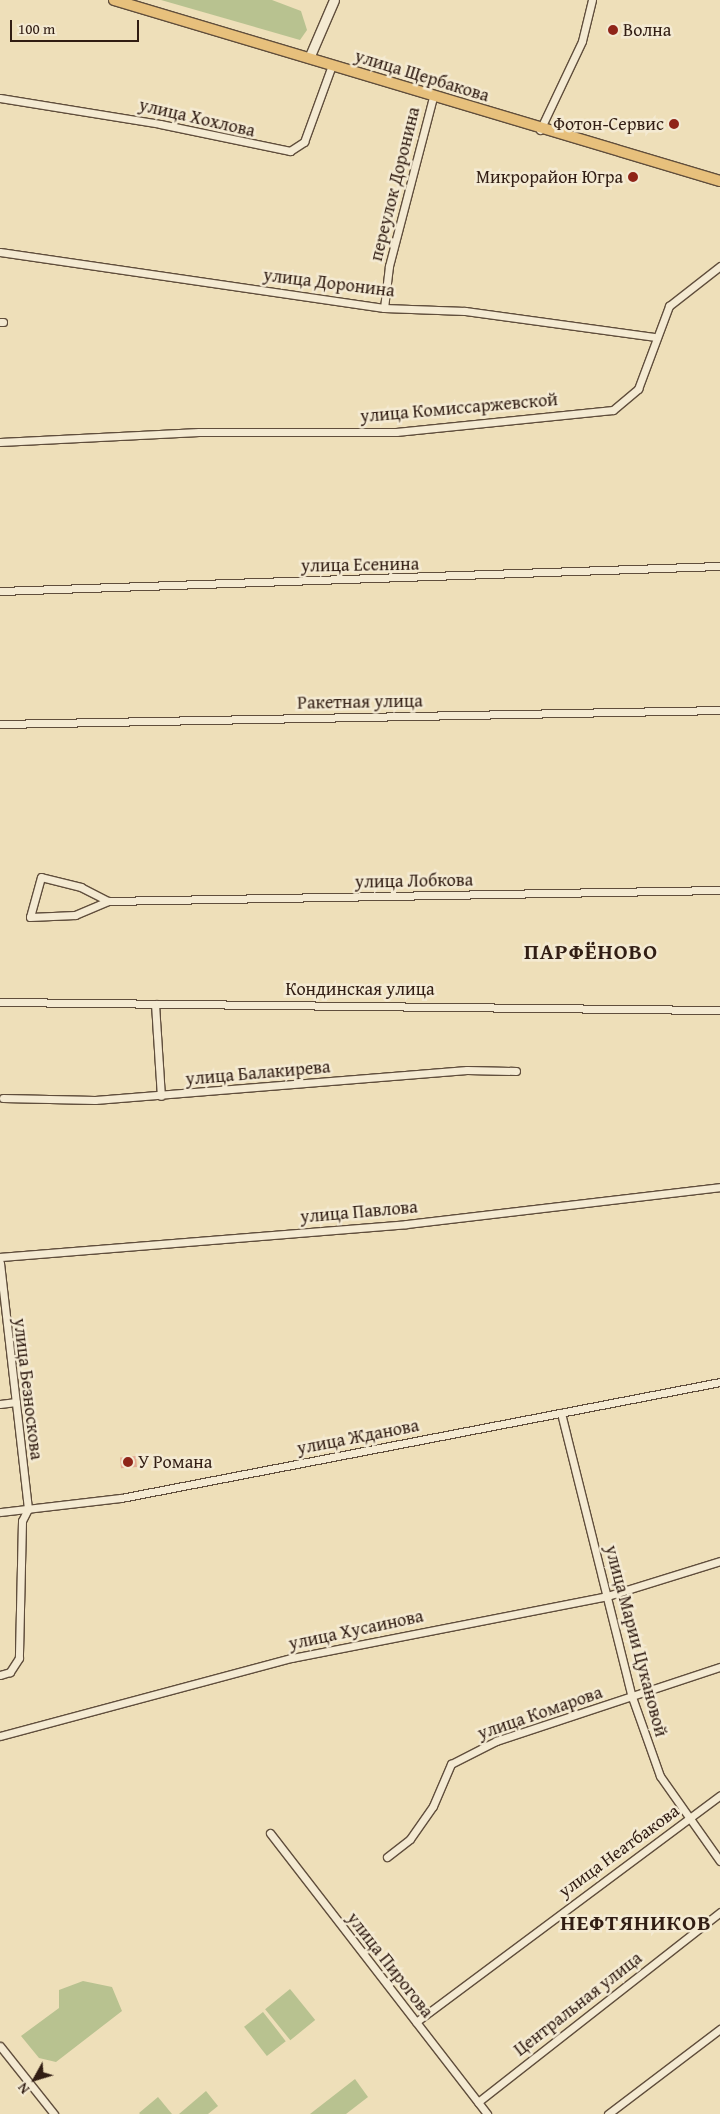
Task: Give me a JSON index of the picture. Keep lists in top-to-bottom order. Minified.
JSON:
{"streets":{"main road":["улица Щербакова"],"street":["улица Хохлова","переулок Доронина","улица Доронина","улица Комиссаржевской","улица Есенина","Ракетная улица","улица Лобкова","Кондинская улица","улица Балакирева","улица Павлова","улица Безноскова","улица Жданова","улица Хусаинова","улица Марии Цукановой","улица Комарова","улица Неатбакова","улица Пирогова","Центральная улица"]},"crossings":[["улица Щербакова","улица Хохлова"],["улица Щербакова","переулок Доронина"],["переулок Доронина","улица Доронина"],["улица Доронина","улица Комиссаржевской"],["улица Безноскова","улица Жданова"],["улица Жданова","улица Марии Цукановой"],["улица Хусаинова","улица Марии Цукановой"],["улица Марии Цукановой","улица Комарова"],["улица Марии Цукановой","улица Неатбакова"],["улица Неатбакова","улица Пирогова"],["улица Пирогова","Центральная улица"]],"districts":["ПАРФЁНОВО","НЕФТЯНИКОВ"],"places":["Волна","Фотон-Сервис","Микрорайон Югра","У Романа"],"scale_bar":"100 m","north":"bottom left"}
